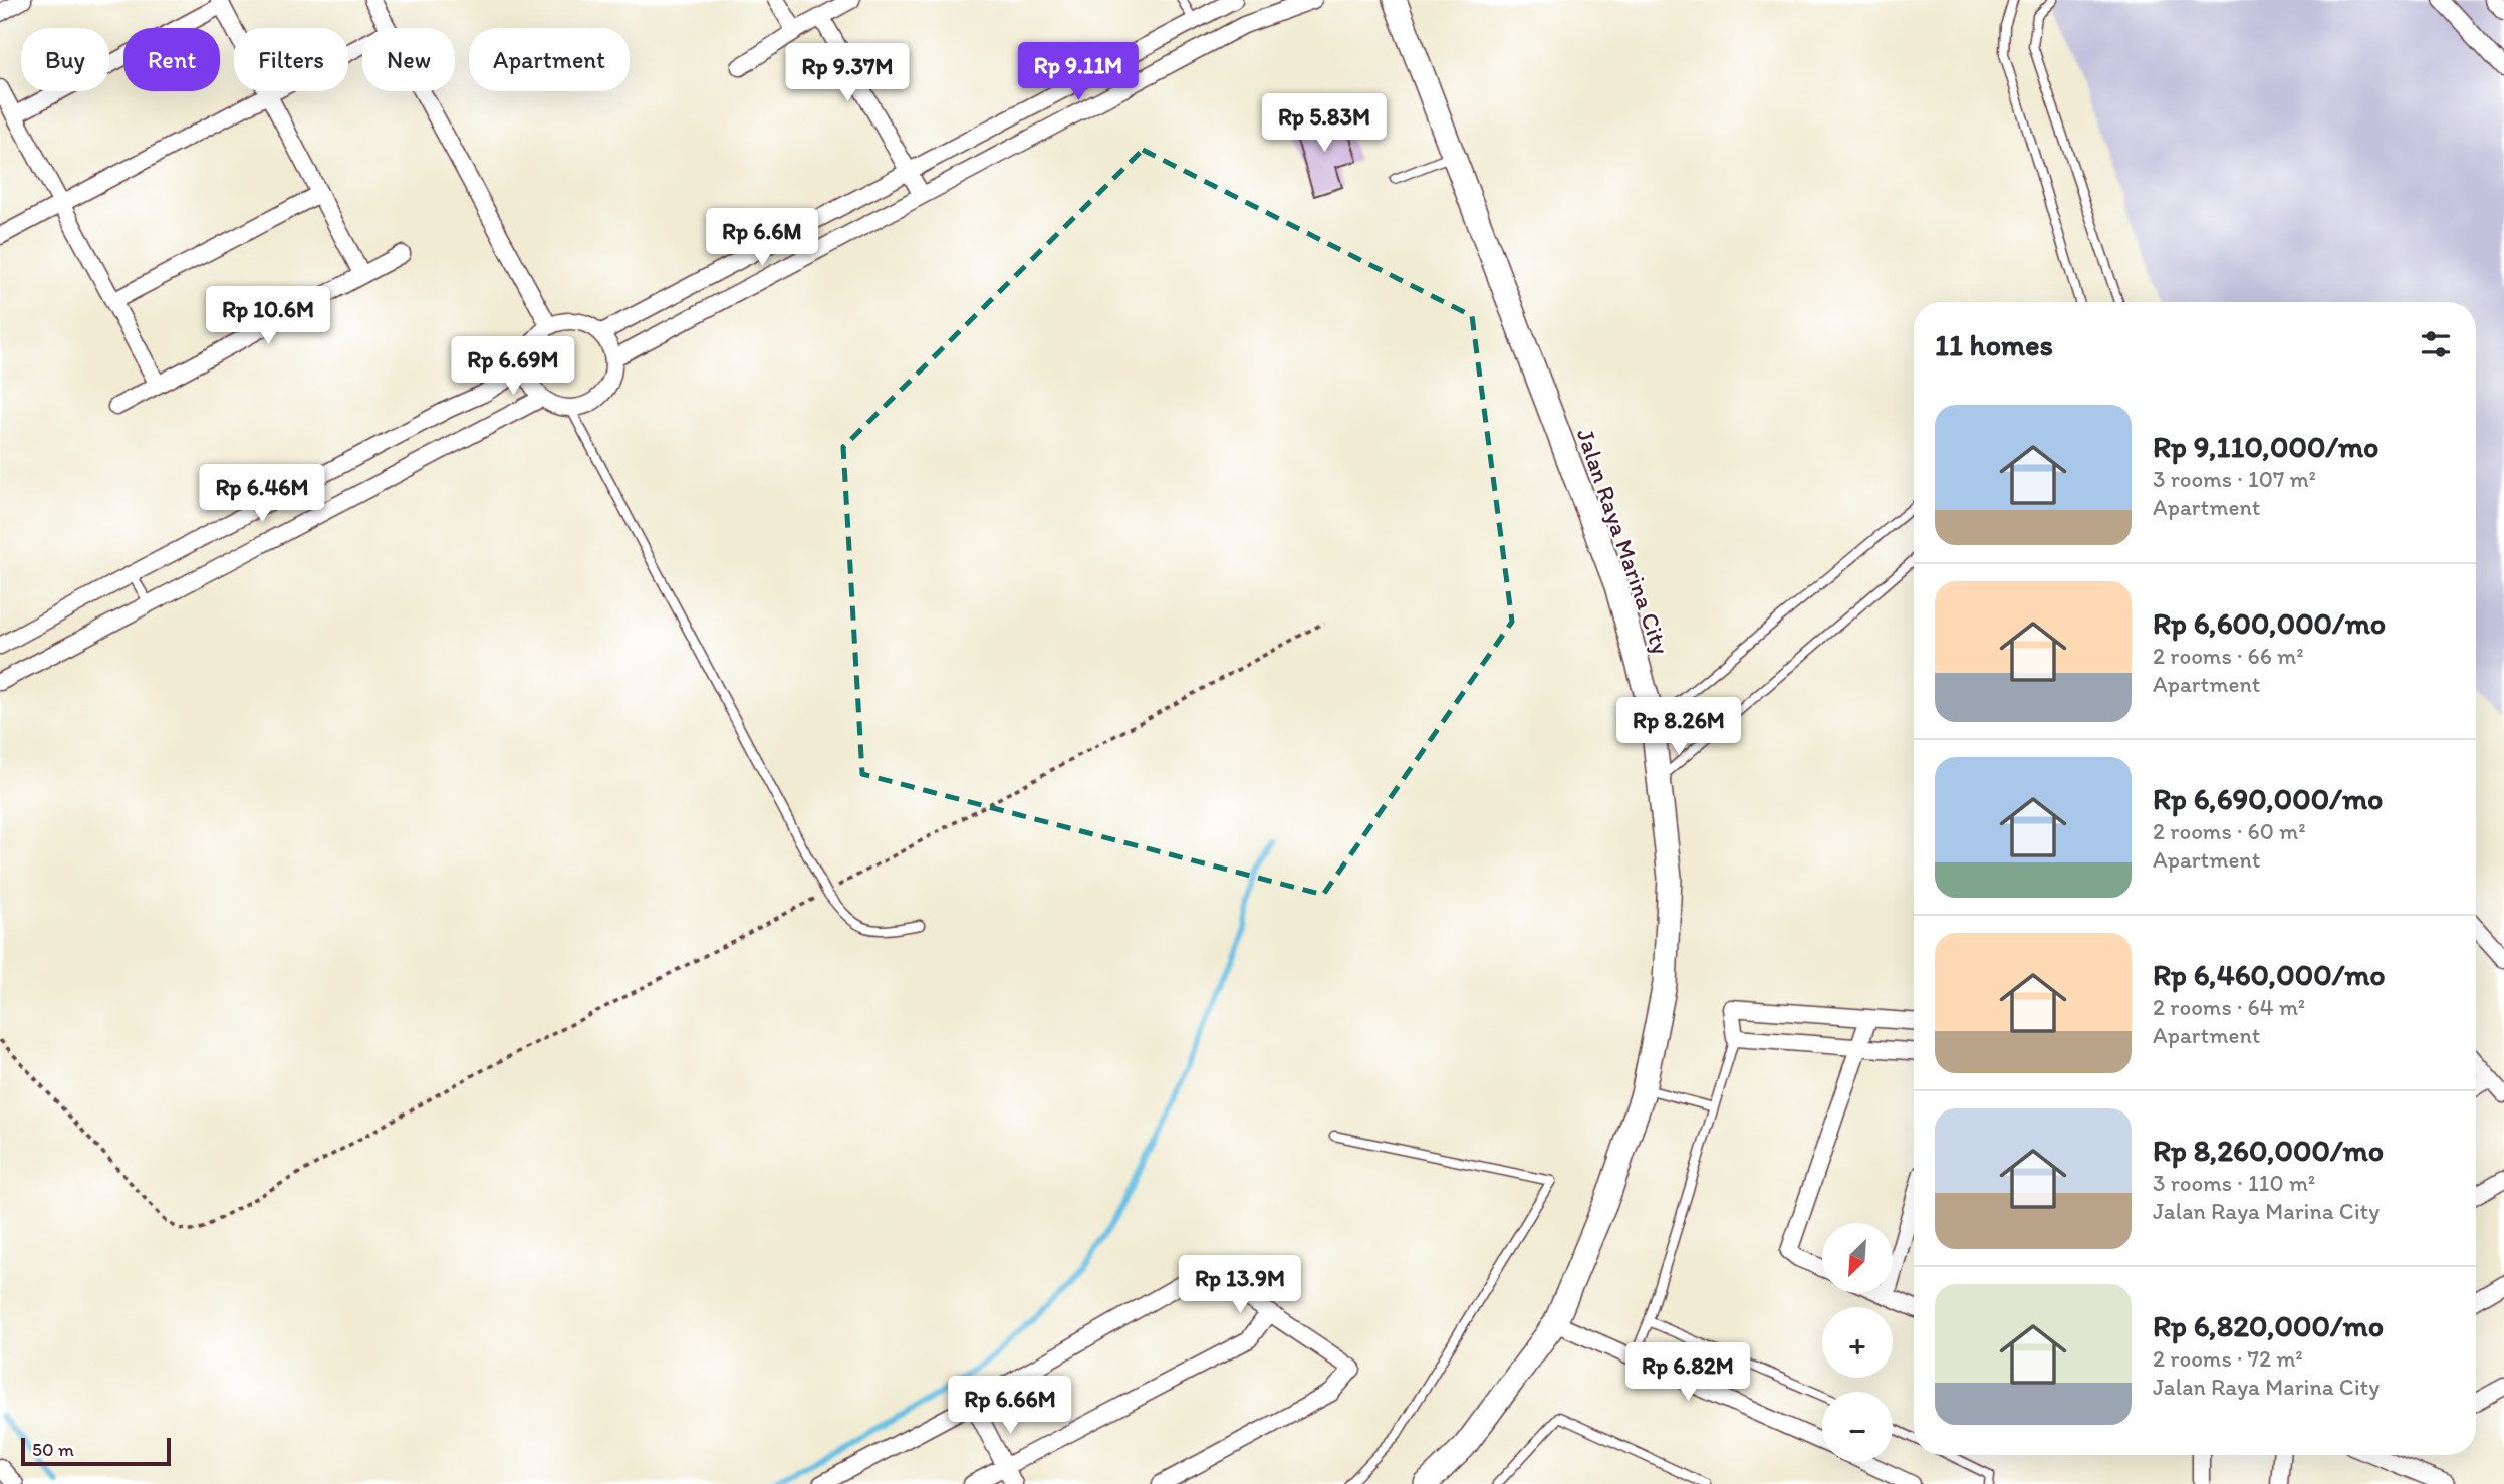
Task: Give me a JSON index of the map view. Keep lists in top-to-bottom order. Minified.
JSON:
{"streets":{"main road":["Jalan Raya Marina City"]},"scale_bar":"50 m","north":"bottom left","page":{"chip":["Buy","Rent","Filters","New","Apartment"],"price":["Rp 9.11M","Rp 9.37M","Rp 5.83M","Rp 6.6M","Rp 10.6M","Rp 6.69M","Rp 6.46M","Rp 8.26M","Rp 13.9M","Rp 6.82M","Rp 6.66M"],"heading":"11 homes","list":[{"name":"Rp 9,110,000/mo","note":"3 rooms · 107 m² · Apartment"},{"name":"Rp 6,600,000/mo","note":"2 rooms · 66 m² · Apartment"},{"name":"Rp 6,690,000/mo","note":"2 rooms · 60 m² · Apartment"},{"name":"Rp 6,460,000/mo","note":"2 rooms · 64 m² · Apartment"},{"name":"Rp 8,260,000/mo","note":"3 rooms · 110 m² · Jalan Raya Marina City"},{"name":"Rp 6,820,000/mo","note":"2 rooms · 72 m² · Jalan Raya Marina City"}],"map_buttons":["+","−"],"scale":"50 m"}}
